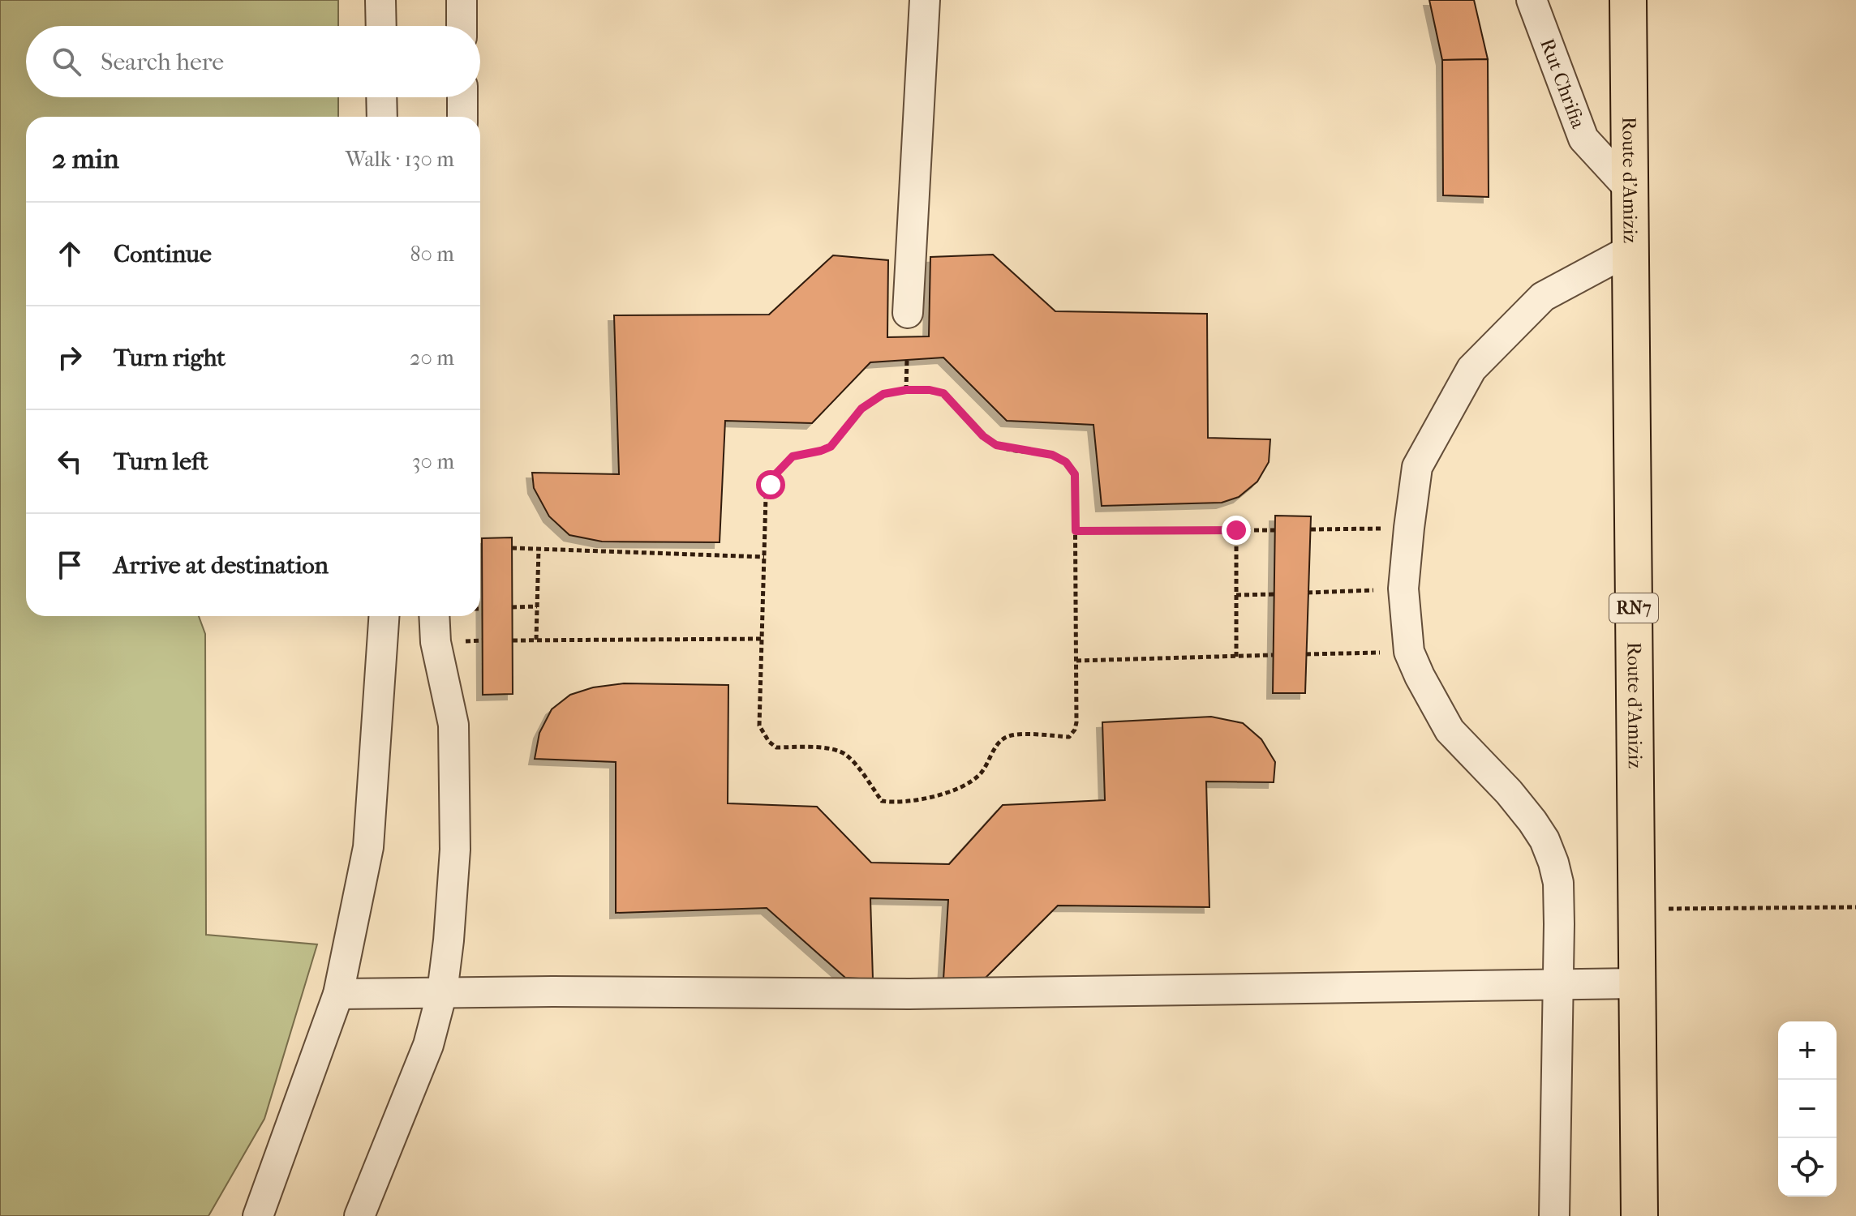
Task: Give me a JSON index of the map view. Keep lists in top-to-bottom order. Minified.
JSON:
{"streets":{"main road":["Route d'Amiziz","RN7"],"street":["Rut Chrifia"]},"crossings":[["Rut Chrifia","Route d'Amiziz"]],"page":{"search":"Search here","heading":["2 min","Walk · 130 m"],"list":[["Continue","80 m"],["Turn right","20 m"],["Turn left","30 m"],"Arrive at destination"],"map_buttons":["+","−"]}}
